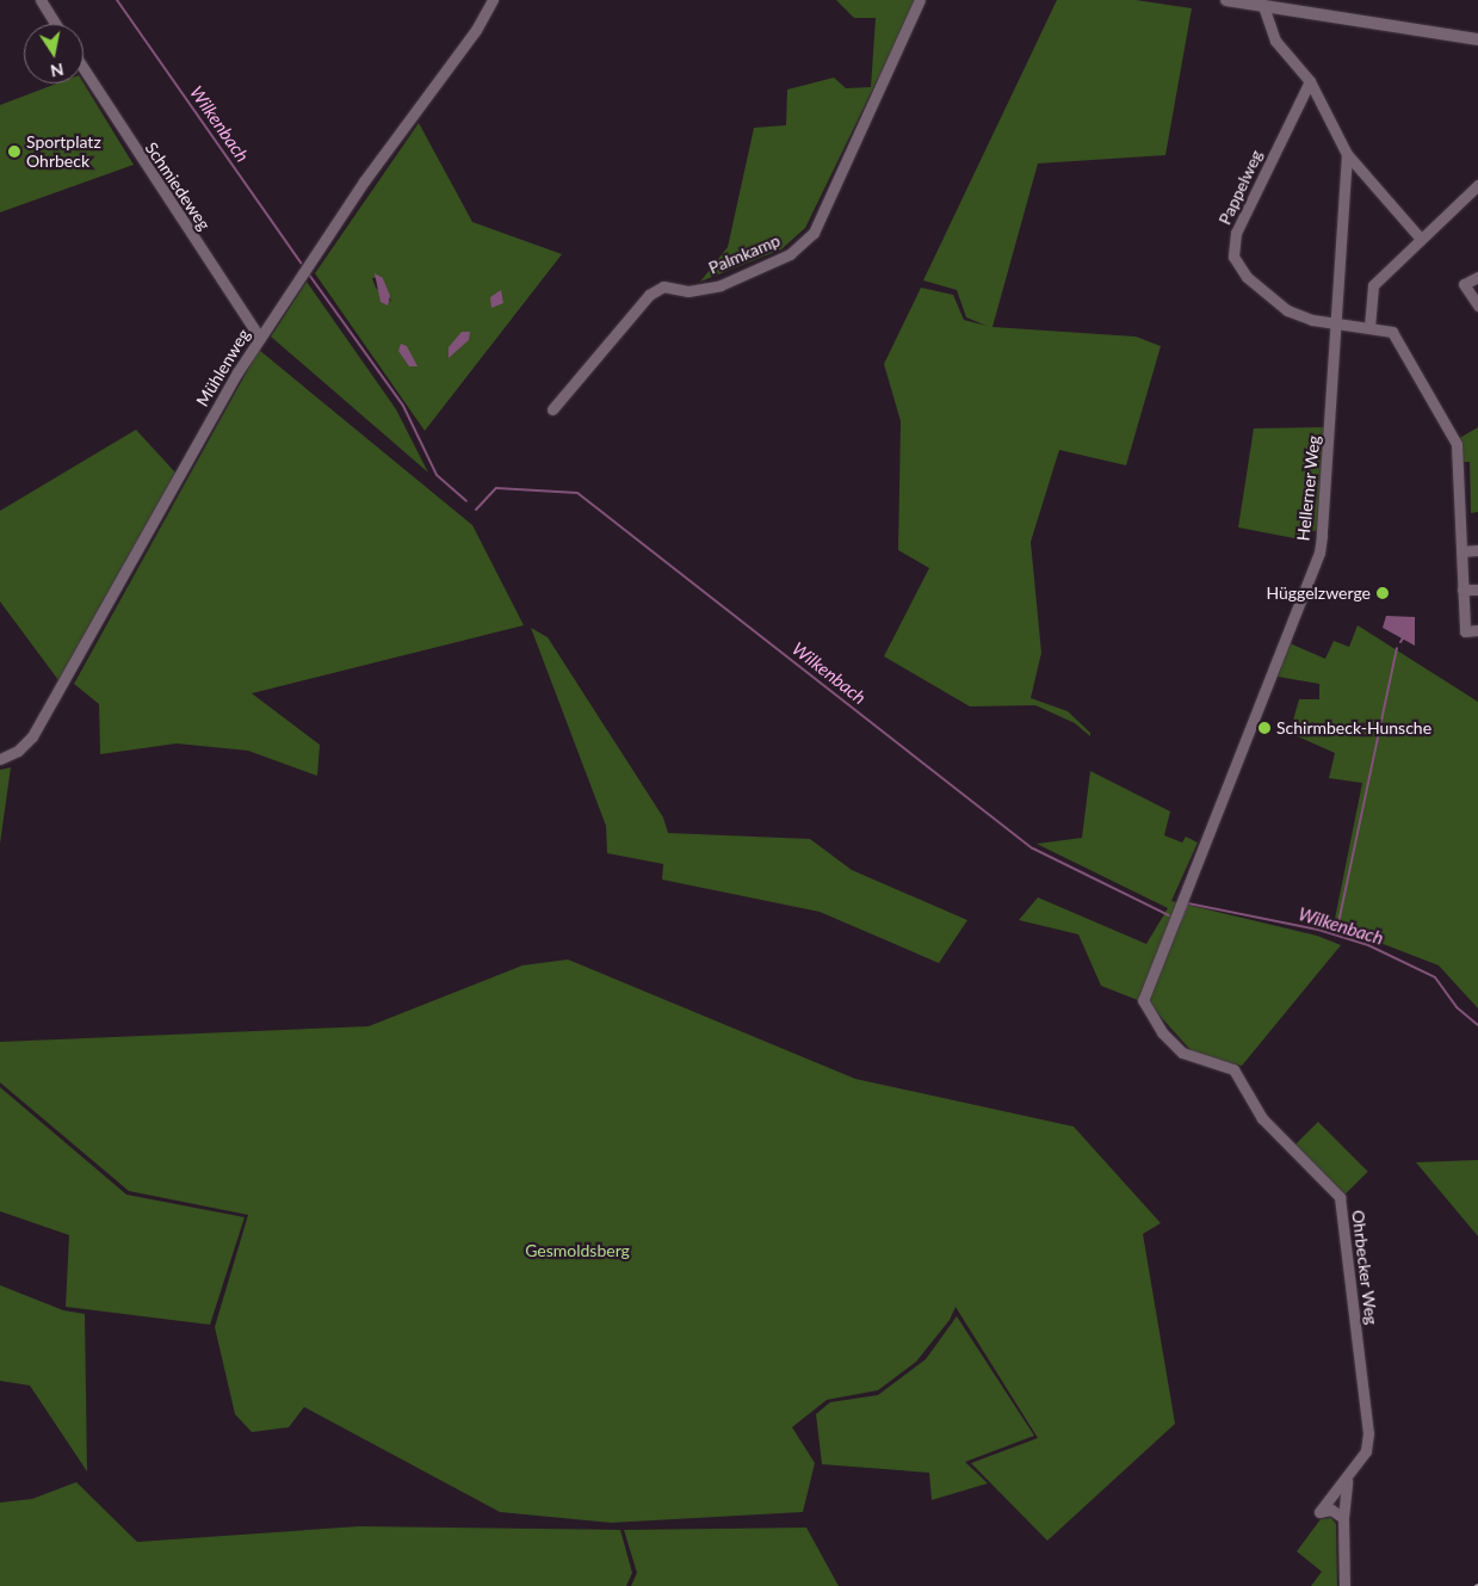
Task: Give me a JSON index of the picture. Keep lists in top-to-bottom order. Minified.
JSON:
{"streets":{"street":["Schmiedeweg","Pappelweg","Palmkamp","Mühlenweg","Hellerner Weg","Ohrbecker Weg"]},"crossings":[["Schmiedeweg","Mühlenweg"],["Pappelweg","Hellerner Weg"],["Hellerner Weg","Ohrbecker Weg"]],"water":["Wilkenbach"],"parks":["Gesmoldsberg"],"places":["Sportplatz Ohrbeck","Hüggelzwerge","Schirmbeck-Hunsche"],"north":"bottom"}
